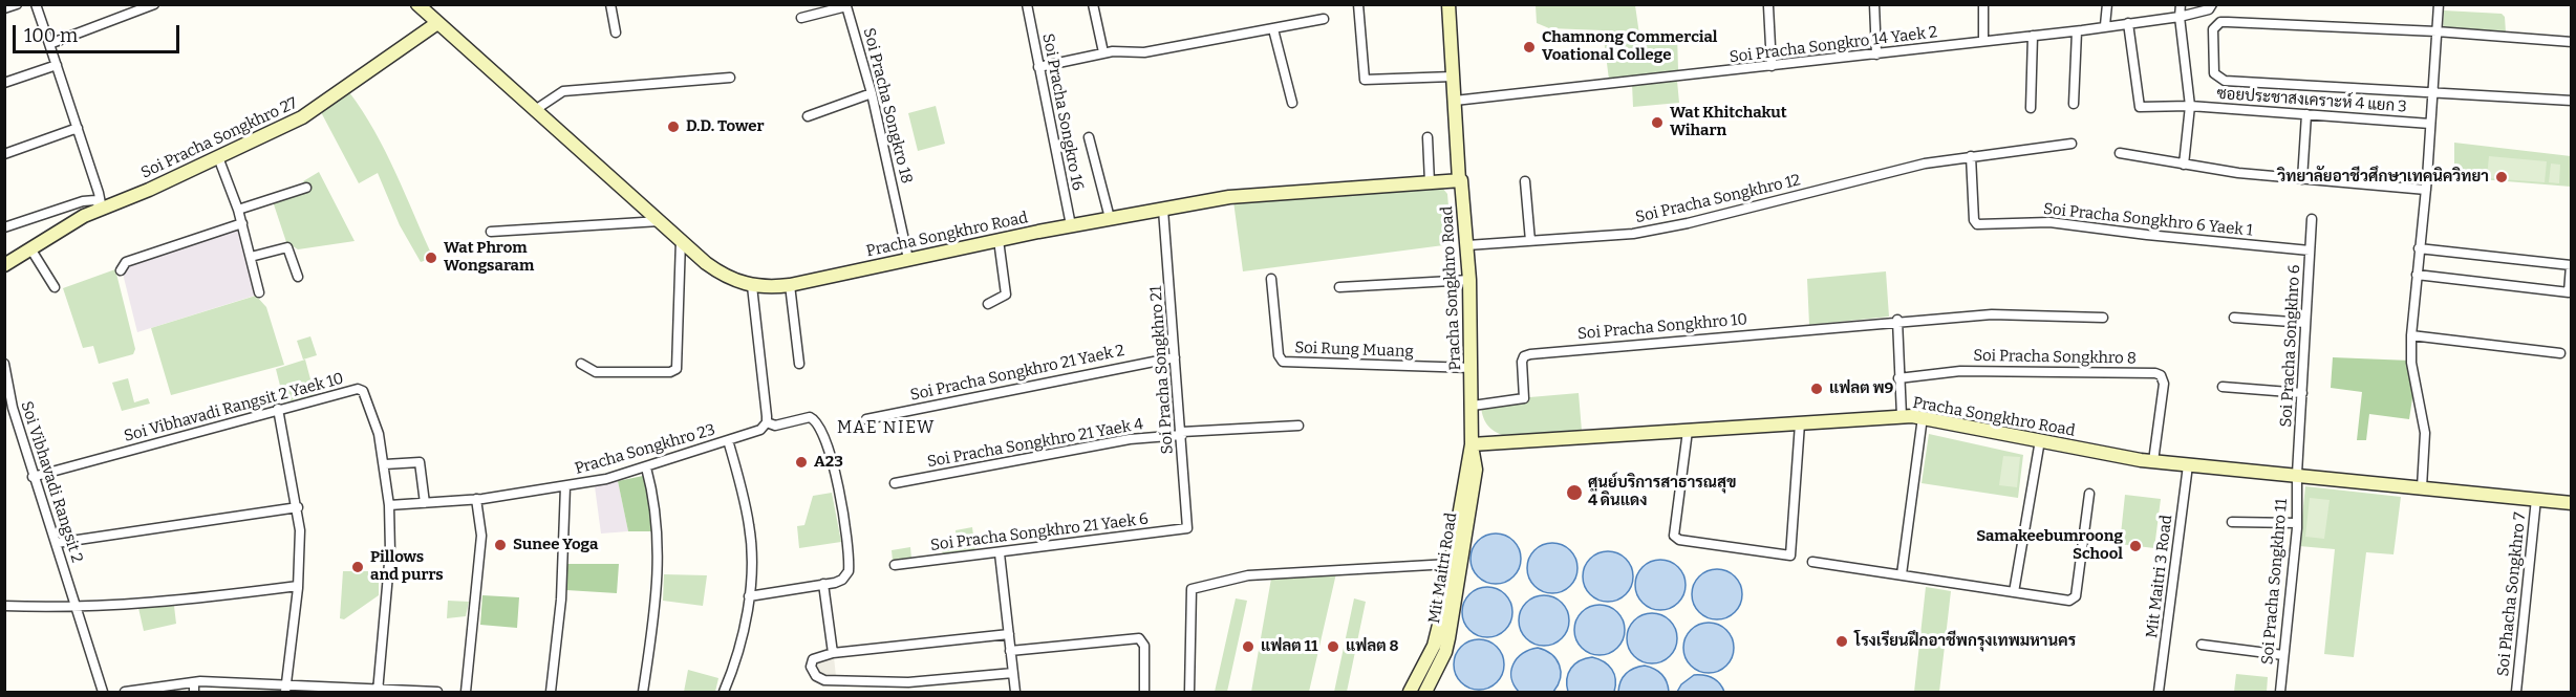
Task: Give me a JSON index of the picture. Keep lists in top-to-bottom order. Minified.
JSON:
{"streets":{"street":["Soi Pracha Songkro 14 Yaek 2","ซอยประชาสงเคราะห์ 4 แยก 3","Soi Pracha Songkro 18","Soi Pracha Songkro 16","Soi Pracha Songkhro 27","Soi Pracha Songkhro 12","Soi Pracha Songkhro 6 Yaek 1","Pracha Songkhro Road","Soi Pracha Songkhro 10","Soi Pracha Songkhro 6","Soi Rung Muang","Soi Pracha Songkhro 8","Soi Pracha Songkhro 21","Soi Pracha Songkhro 21 Yaek 2","Soi Vibhavadi Rangsit 2 Yaek 10","Soi Pracha Songkhro 21 Yaek 4","Pracha Songkhro 23","Soi Vibhavadi Rangsit 2","Soi Pracha Songkhro 21 Yaek 6","Mit Maitri Road","Mit Maitri 3 Road","Soi Pracha Songkhro 11","Soi Phacha Songkhro 7"]},"crossings":[["Soi Pracha Songkro 14 Yaek 2","ซอยประชาสงเคราะห์ 4 แยก 3"],["Soi Pracha Songkro 18","Pracha Songkhro Road"],["Soi Pracha Songkro 16","Pracha Songkhro Road"],["Soi Pracha Songkhro 27","Pracha Songkhro Road"],["Soi Pracha Songkhro 12","Soi Pracha Songkhro 6 Yaek 1"],["Soi Pracha Songkhro 12","Pracha Songkhro Road"],["Soi Pracha Songkhro 6 Yaek 1","Soi Pracha Songkhro 6"],["Pracha Songkhro Road","Soi Pracha Songkhro 10"],["Pracha Songkhro Road","Soi Pracha Songkhro 6"],["Pracha Songkhro Road","Soi Rung Muang"],["Pracha Songkhro Road","Soi Pracha Songkhro 8"],["Pracha Songkhro Road","Soi Pracha Songkhro 21"],["Pracha Songkhro Road","Mit Maitri Road"],["Pracha Songkhro Road","Mit Maitri 3 Road"],["Pracha Songkhro Road","Soi Pracha Songkhro 11"],["Pracha Songkhro Road","Soi Phacha Songkhro 7"],["Soi Pracha Songkhro 6","Soi Pracha Songkhro 11"],["Soi Pracha Songkhro 21","Soi Pracha Songkhro 21 Yaek 2"],["Soi Pracha Songkhro 21","Soi Pracha Songkhro 21 Yaek 4"],["Soi Pracha Songkhro 21","Soi Pracha Songkhro 21 Yaek 6"],["Soi Vibhavadi Rangsit 2 Yaek 10","Pracha Songkhro 23"],["Soi Vibhavadi Rangsit 2 Yaek 10","Soi Vibhavadi Rangsit 2"]],"districts":["MAE NIEW"],"places":["Chamnong Commercial Voational College","Wat Khitchakut Wiharn","D.D. Tower","วิทยาลัยอาชีวศึกษาเทคนิควิทยา","Wat Phrom Wongsaram","แฟลต พ9","A23","ศูนย์บริการสาธารณสุข 4 ดินแดง","Sunee Yoga","Samakeebumroong School","Pillows and purrs","โรงเรียนฝึกอาชีพกรุงเทพมหานคร","แฟลต 11","แฟลต 8"],"scale_bar":"100 m"}
